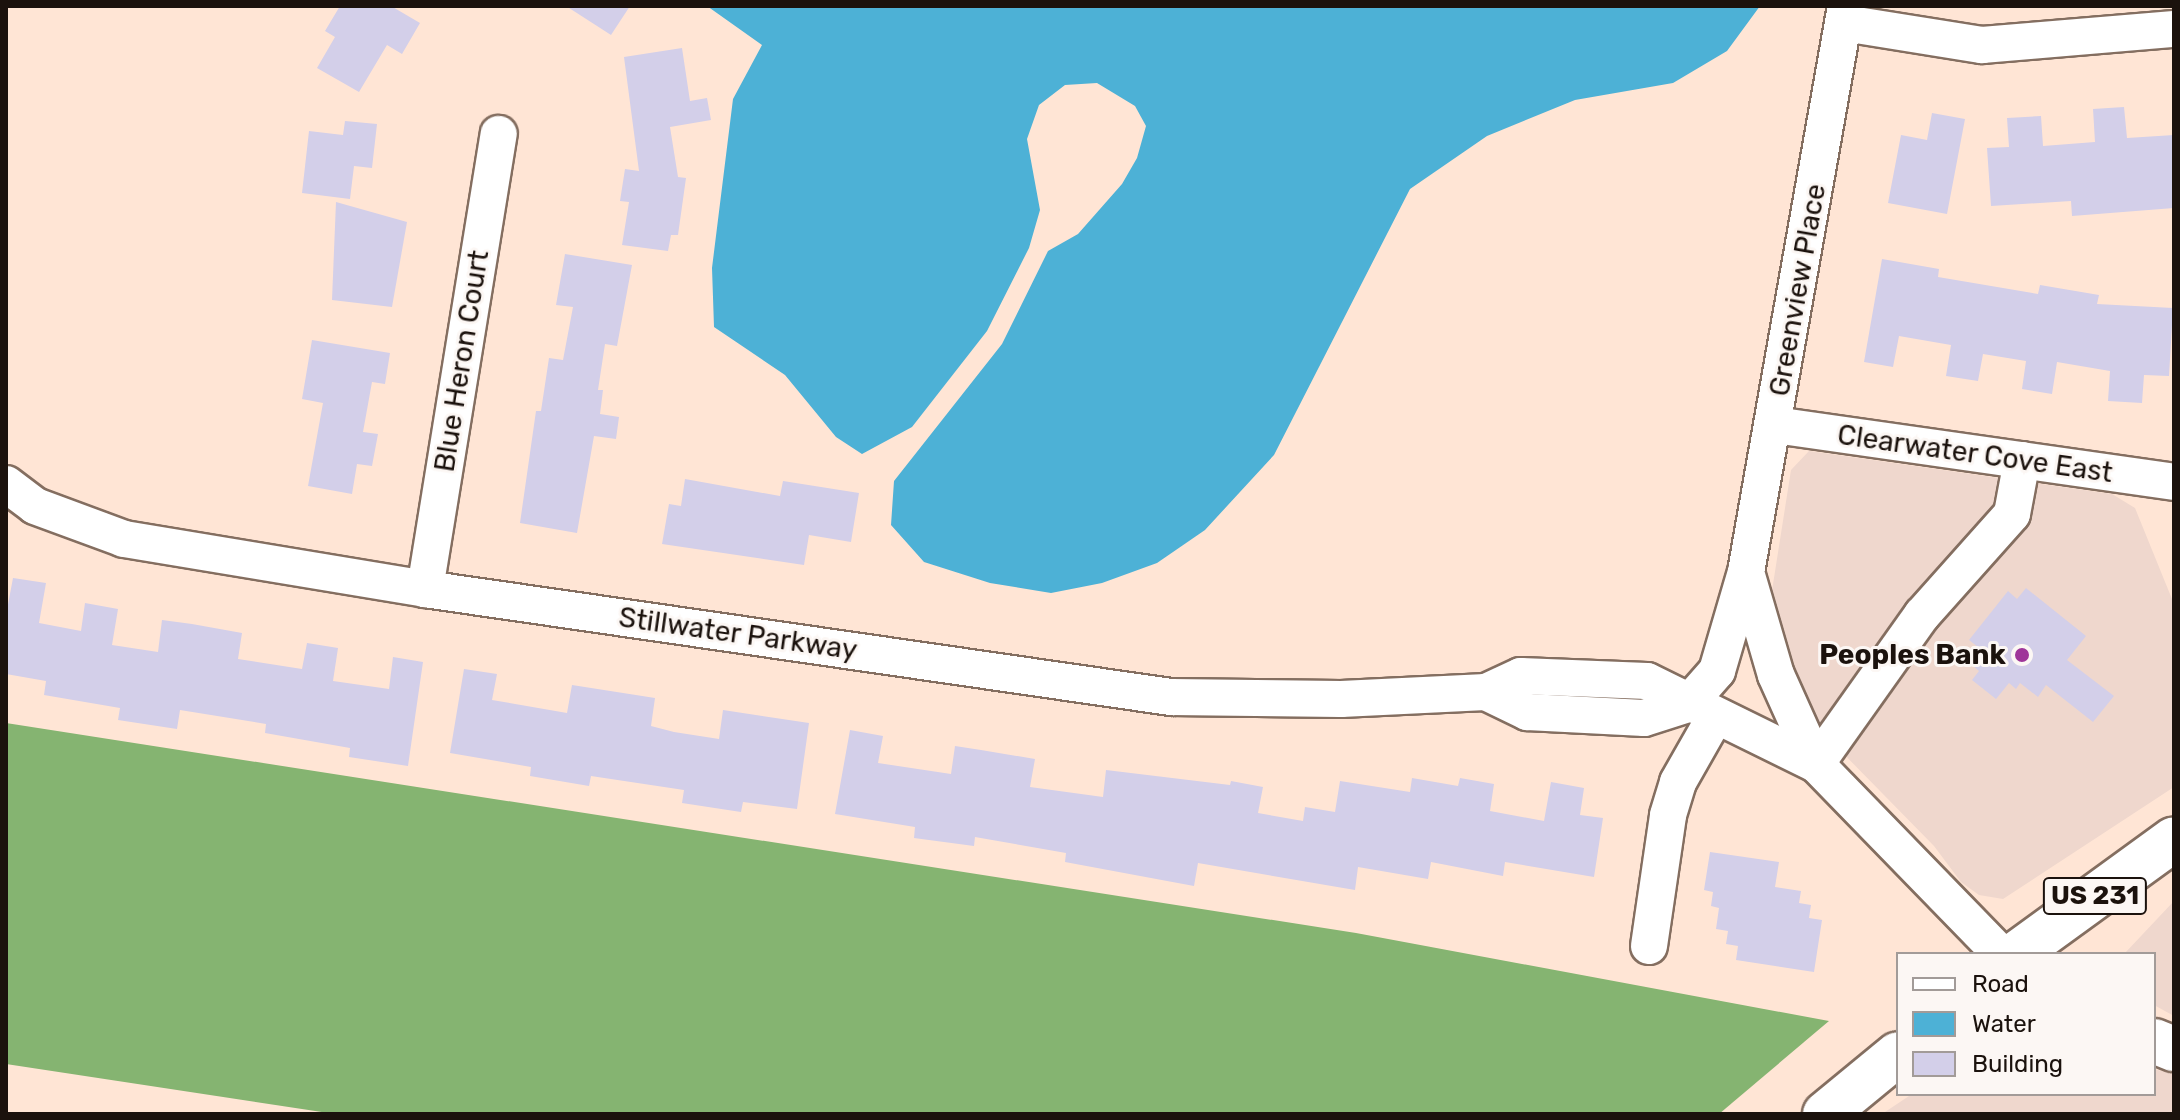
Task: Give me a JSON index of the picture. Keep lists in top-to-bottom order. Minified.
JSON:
{"streets":{"main road":["US 231"],"street":["Greenview Place","Blue Heron Court","Clearwater Cove East","Stillwater Parkway"]},"crossings":[["Greenview Place","Clearwater Cove East"],["Greenview Place","Stillwater Parkway"],["Blue Heron Court","Stillwater Parkway"]],"places":["Peoples Bank"],"legend":["Road","Water","Building"]}
